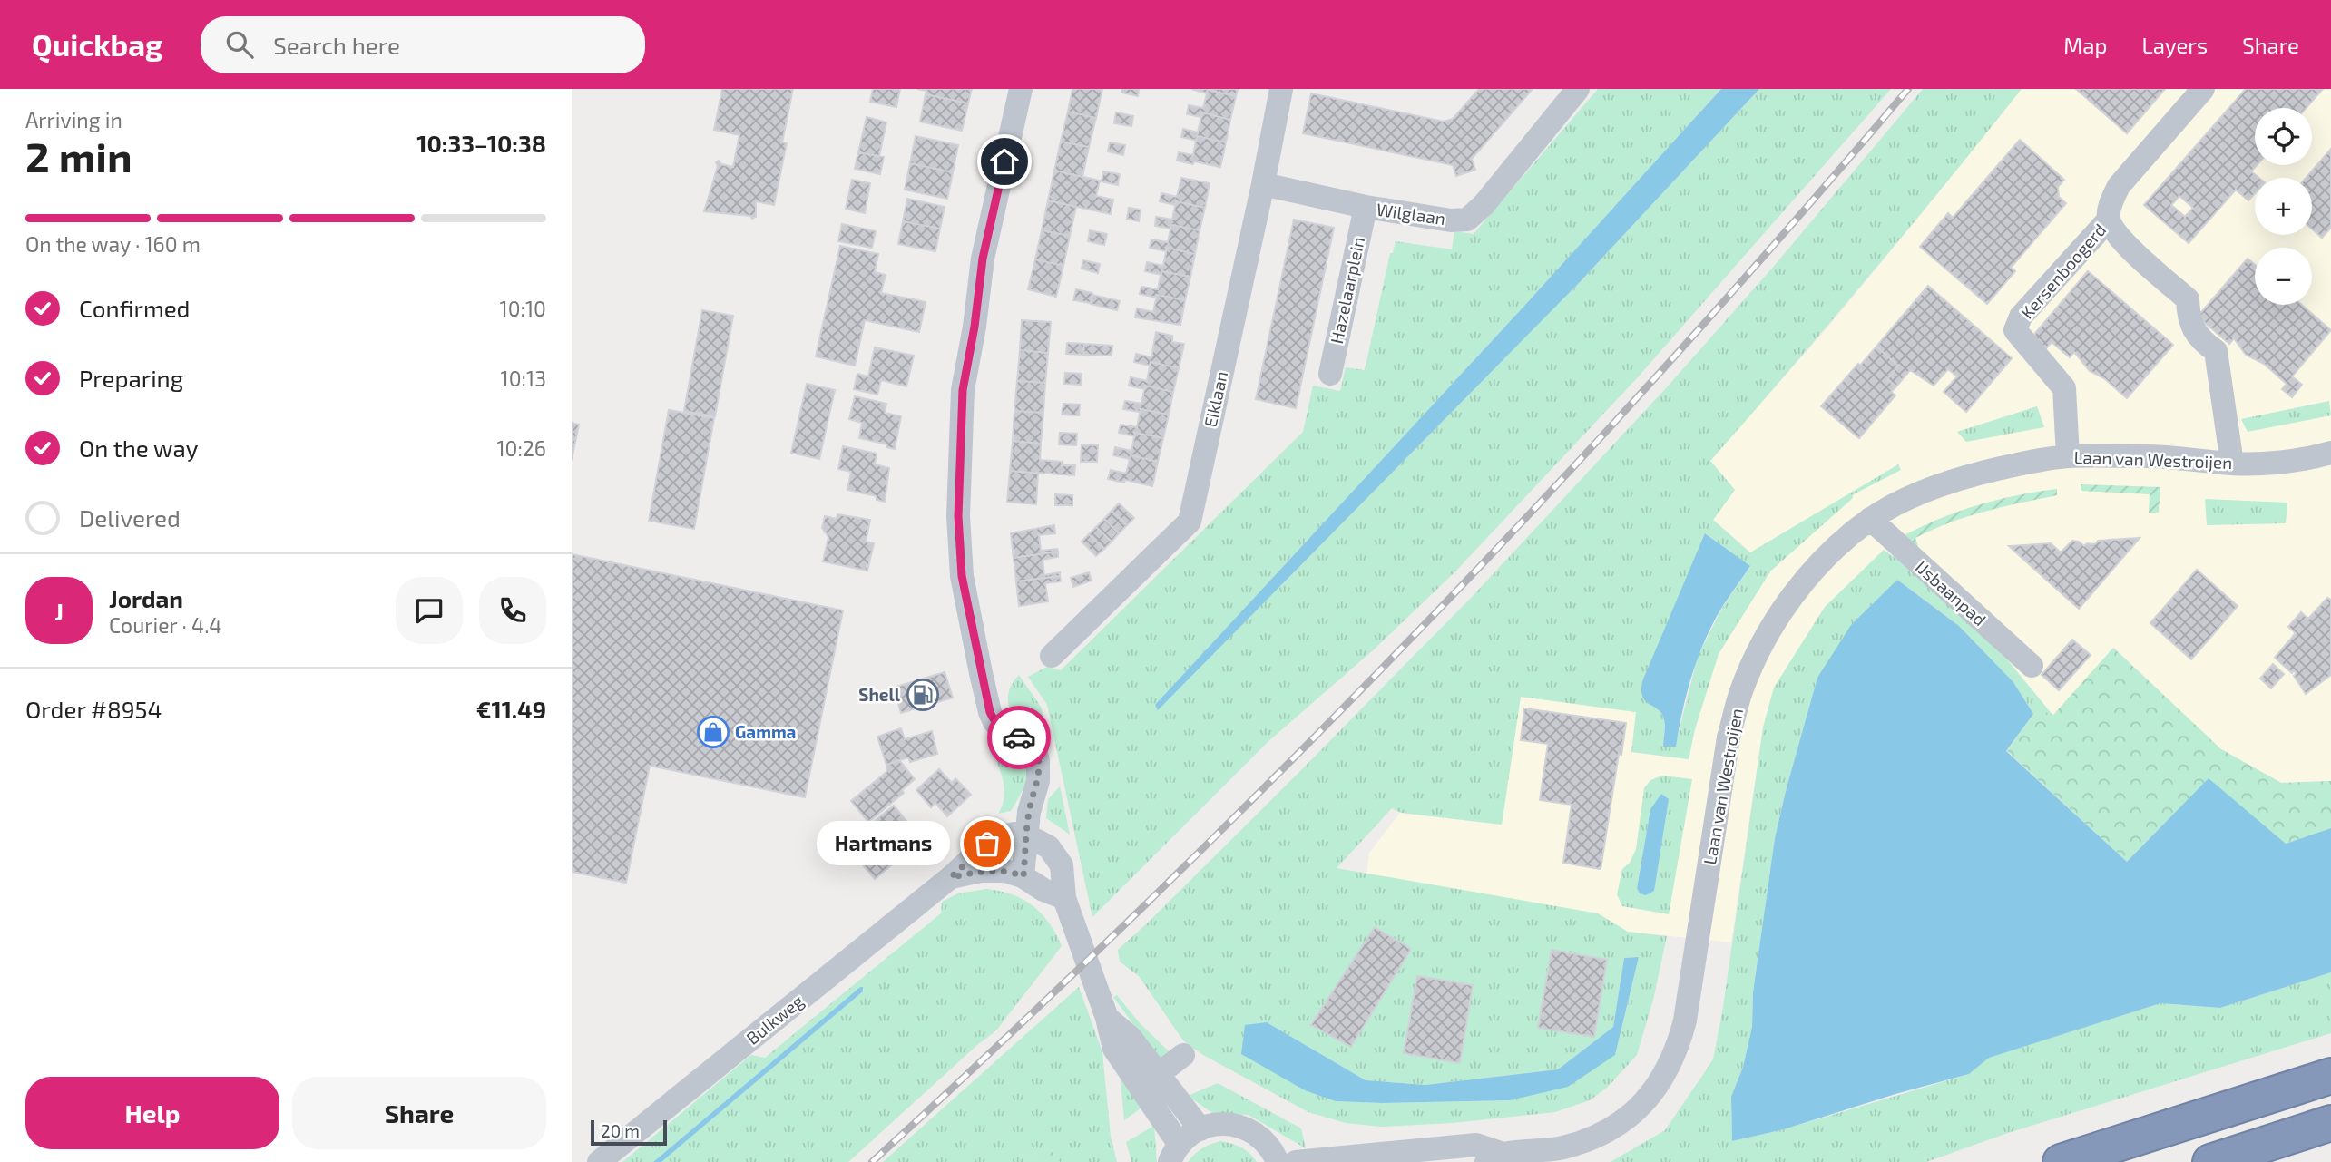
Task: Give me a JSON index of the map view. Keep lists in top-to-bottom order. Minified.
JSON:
{"streets":{"street":["Wilglaan","Kersenboogerd","Hazelaarplein","Eiklaan","Laan van Westroijen","IJsbaanpad","Bulkweg"]},"crossings":[["Wilglaan","Hazelaarplein"],["Wilglaan","Eiklaan"],["Kersenboogerd","Laan van Westroijen"],["Laan van Westroijen","IJsbaanpad"]],"places":{"fuel station":["Shell"],"shop":["Gamma"],"other":["Hartmans"]},"scale_bar":"20 m","page":{"header":"Quickbag","search":"Search here","nav":["Map","Layers","Share"],"heading":["2 min","Arriving in","10:33–10:38"],"panel":["Jordan","Courier · 4.4","Order #8954","€11.49"],"map_buttons":["+","−"],"bar":"On the way · 160 m","list":[["Confirmed","10:10"],["Preparing","10:13"],["On the way","10:26"],"Delivered"],"round":"J","bubble":"Hartmans","buttons":["Help","Share"],"scale":"20 m"}}
